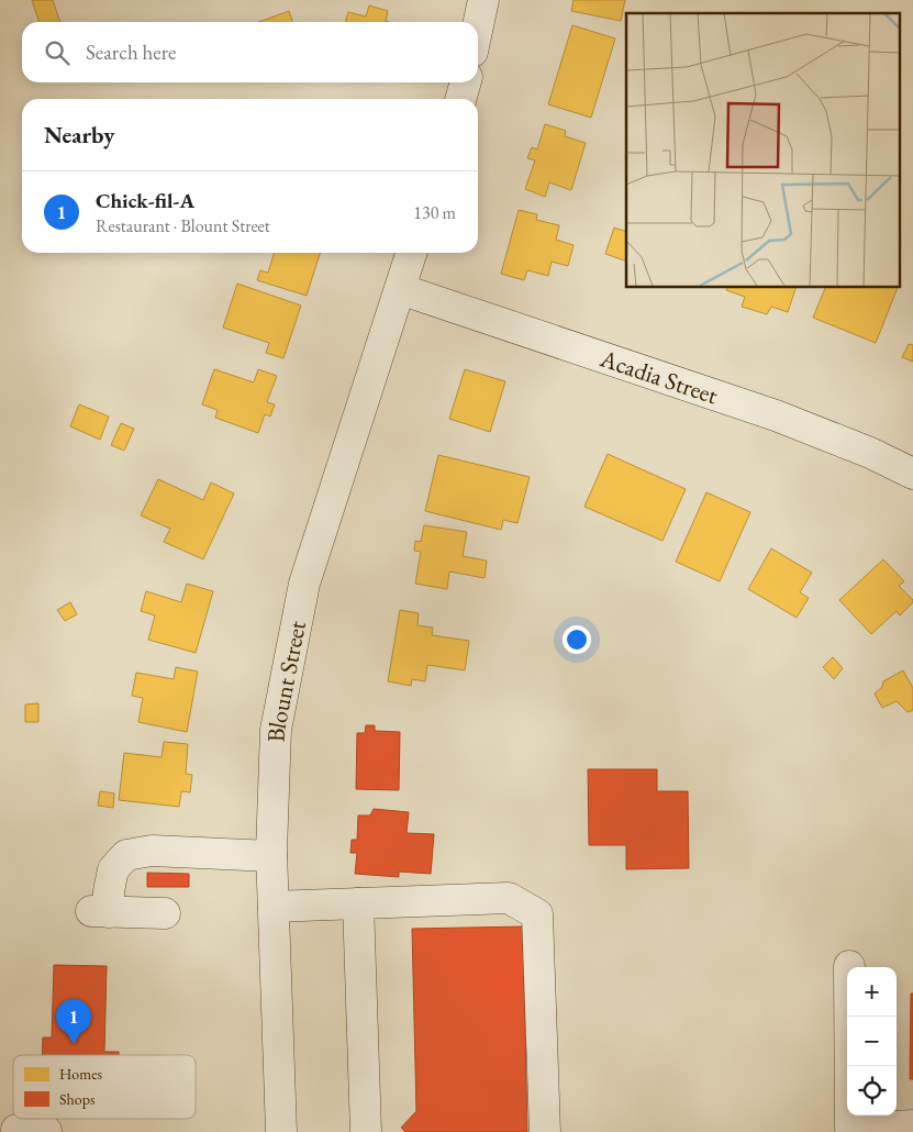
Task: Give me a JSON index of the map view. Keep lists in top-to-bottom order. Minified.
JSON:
{"streets":{"street":["Acadia Street","Blount Street"]},"crossings":[["Acadia Street","Blount Street"]],"legend":["Homes","Shops"],"page":{"search":"Search here","heading":"Nearby","list":[{"mark":"1","name":"Chick-fil-A","note":"Restaurant · Blount Street","value":"130 m"}],"map_buttons":["+","−"],"pins":"1"}}
